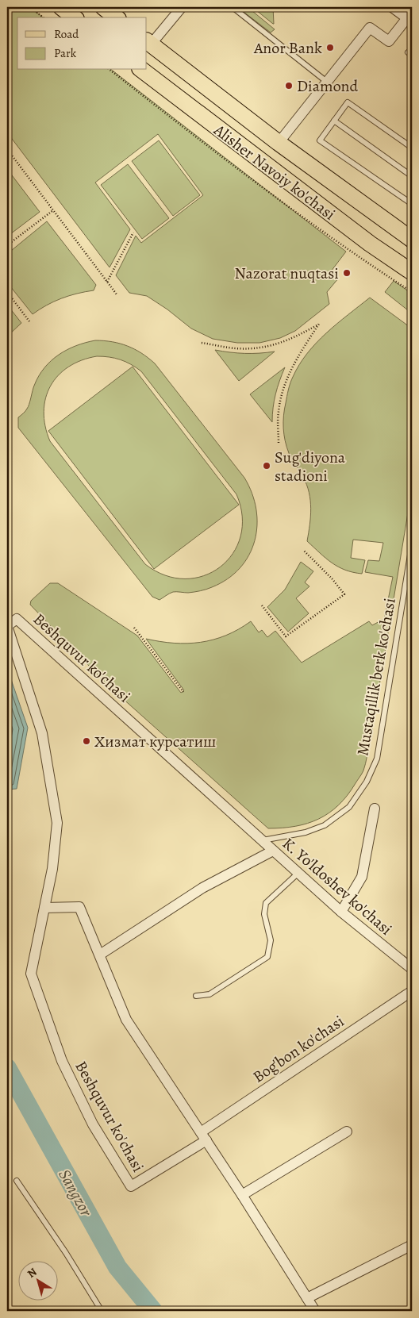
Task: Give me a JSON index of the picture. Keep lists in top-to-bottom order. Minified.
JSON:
{"streets":{"main road":["Alisher Navoiy ko'chasi"],"street":["Beshquvur ko'chasi","K. Yo'ldoshev ko'chasi","Bog'bon ko'chasi"],"lane":["Mustaqillik berk ko'chasi"]},"crossings":[["Beshquvur ko'chasi","Mustaqillik berk ko'chasi"],["Beshquvur ko'chasi","K. Yo'ldoshev ko'chasi"],["Beshquvur ko'chasi","Bog'bon ko'chasi"],["Mustaqillik berk ko'chasi","K. Yo'ldoshev ko'chasi"]],"water":["Sangzor"],"places":["Anor Bank","Diamond","Nazorat nuqtasi","Sug'diyona stadioni","Хизмат курсатиш"],"legend":["Road","Park"],"north":"top left"}
